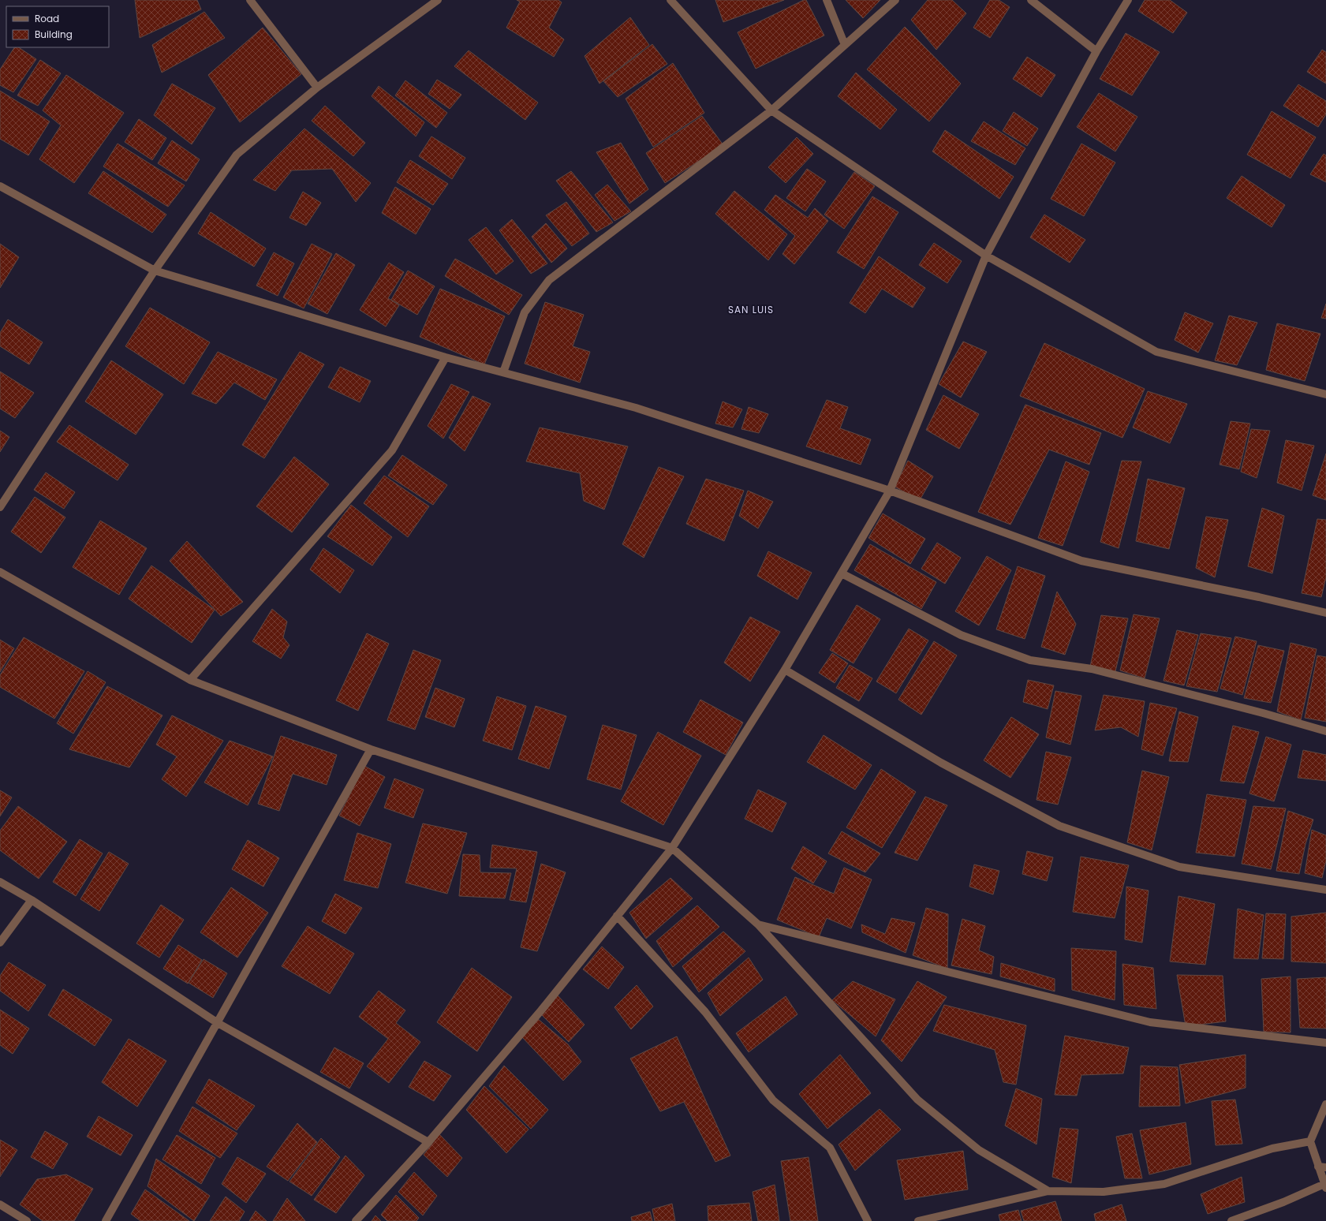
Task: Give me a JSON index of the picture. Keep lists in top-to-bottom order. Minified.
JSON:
{"districts":["SAN LUIS"],"legend":["Road","Building"]}
